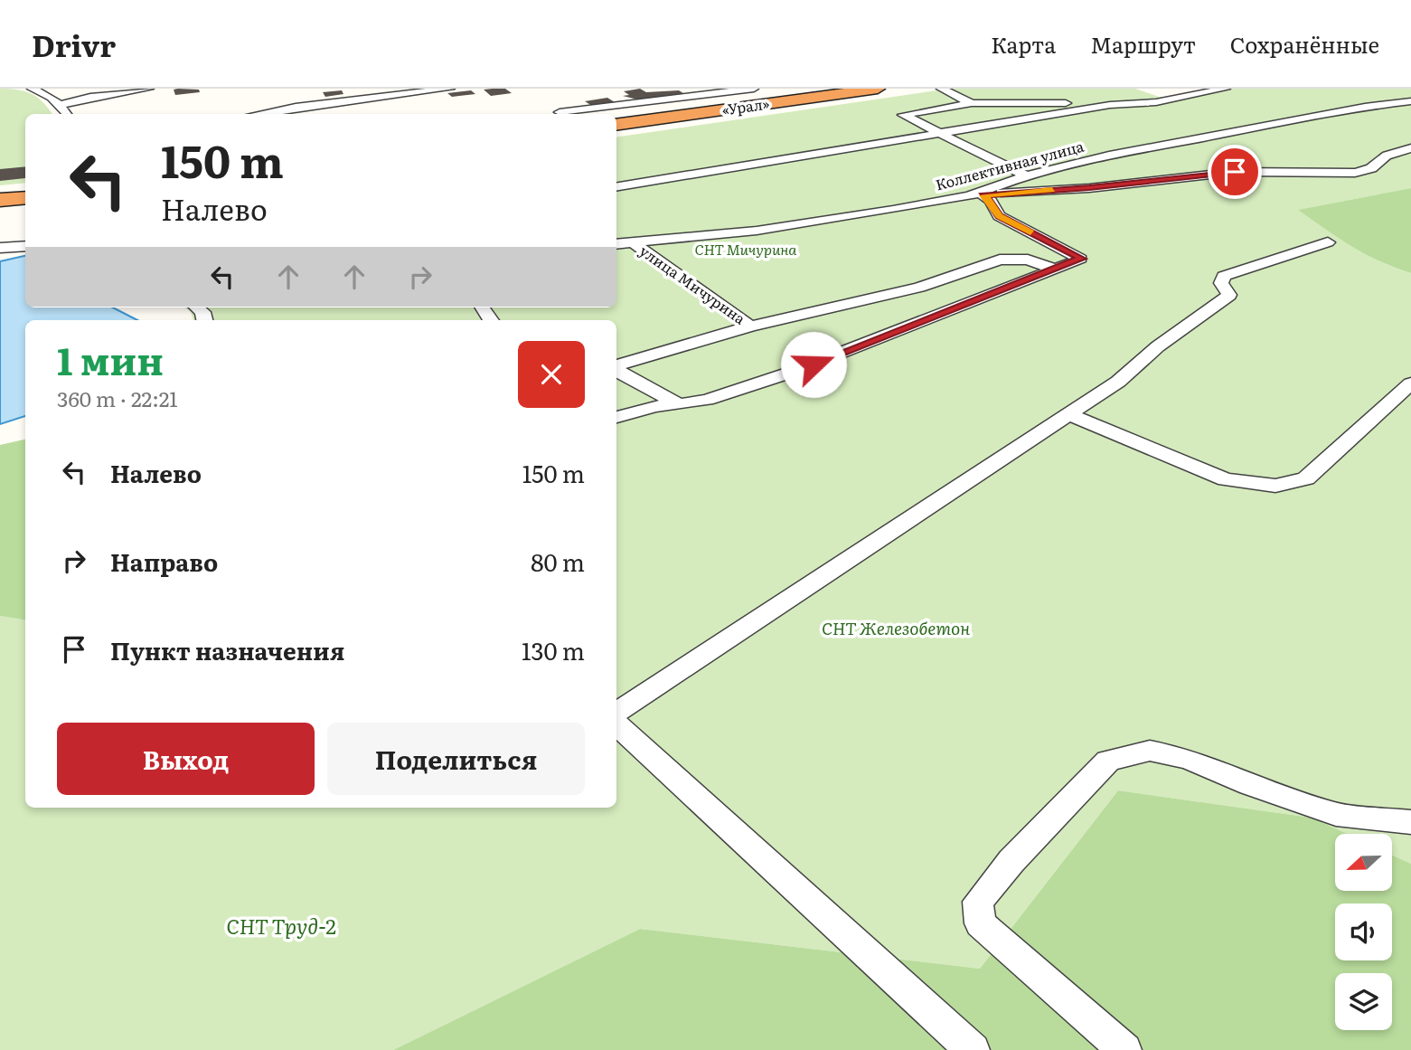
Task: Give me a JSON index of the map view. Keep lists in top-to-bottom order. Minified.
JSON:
{"streets":{"highway":["«Урал»"],"street":["Коллективная улица","улица Мичурина"]},"crossings":[["Коллективная улица","улица Мичурина"]],"parks":["СНТ Мичурина","СНТ Железобетон","СНТ Труд-2"],"north":"left","page":{"header":"Drivr","nav":["Карта","Маршрут","Сохранённые"],"turn":["150 m","Налево"],"heading":["1 мин","360 m · 22:21"],"list":[{"name":"Налево","value":"150 m"},{"name":"Направо","value":"80 m"},{"name":"Пункт назначения","value":"130 m"}],"buttons":["Выход","Поделиться"]}}
